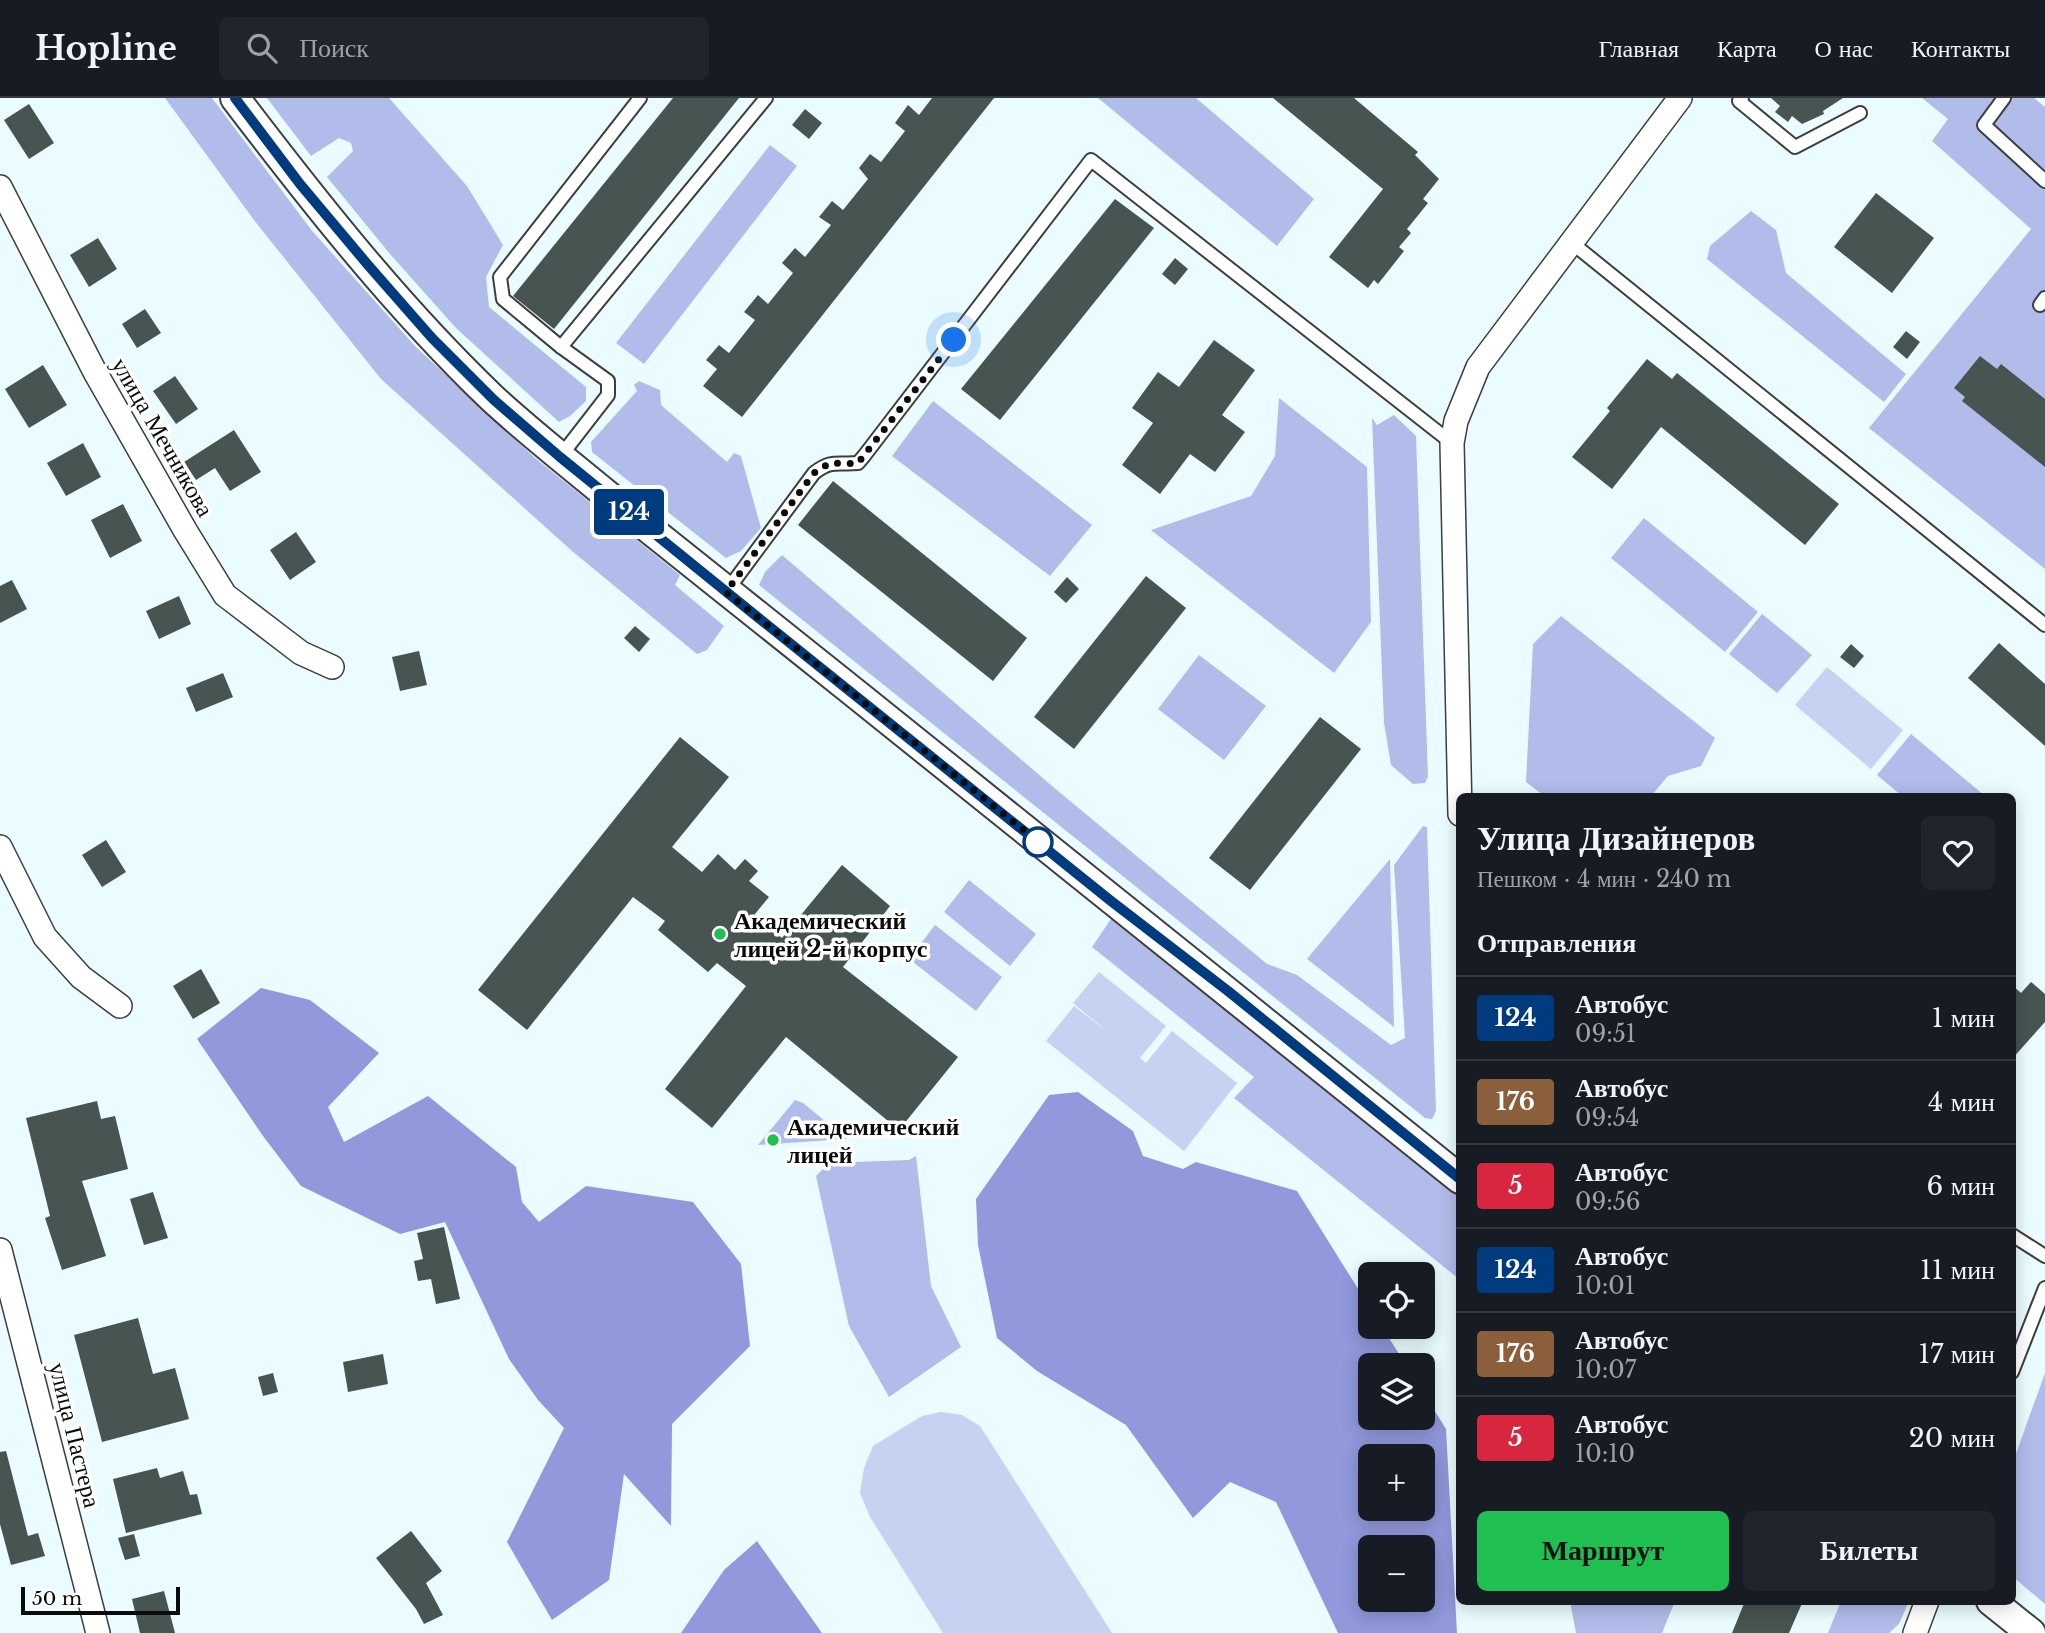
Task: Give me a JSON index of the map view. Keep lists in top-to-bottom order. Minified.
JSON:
{"streets":{"street":["улица Мечникова","улица Пастера"]},"places":["Академический лицей 2-й корпус","Академический лицей"],"lines":["bus line 124"],"scale_bar":"50 m","page":{"header":"Hopline","search":"Поиск","nav":["Главная","Карта","О нас","Контакты"],"on_map":"124","heading":[["Улица Дизайнеров","Пешком · 4 мин · 240 m"],"Отправления"],"list":[{"mark":"124","name":"Автобус","note":"09:51","value":"1 мин"},{"mark":"176","name":"Автобус","note":"09:54","value":"4 мин"},{"mark":"5","name":"Автобус","note":"09:56","value":"6 мин"},{"mark":"124","name":"Автобус","note":"10:01","value":"11 мин"},{"mark":"176","name":"Автобус","note":"10:07","value":"17 мин"},{"mark":"5","name":"Автобус","note":"10:10","value":"20 мин"}],"map_buttons":["+","−"],"buttons":["Маршрут","Билеты"],"scale":"50 m"}}
